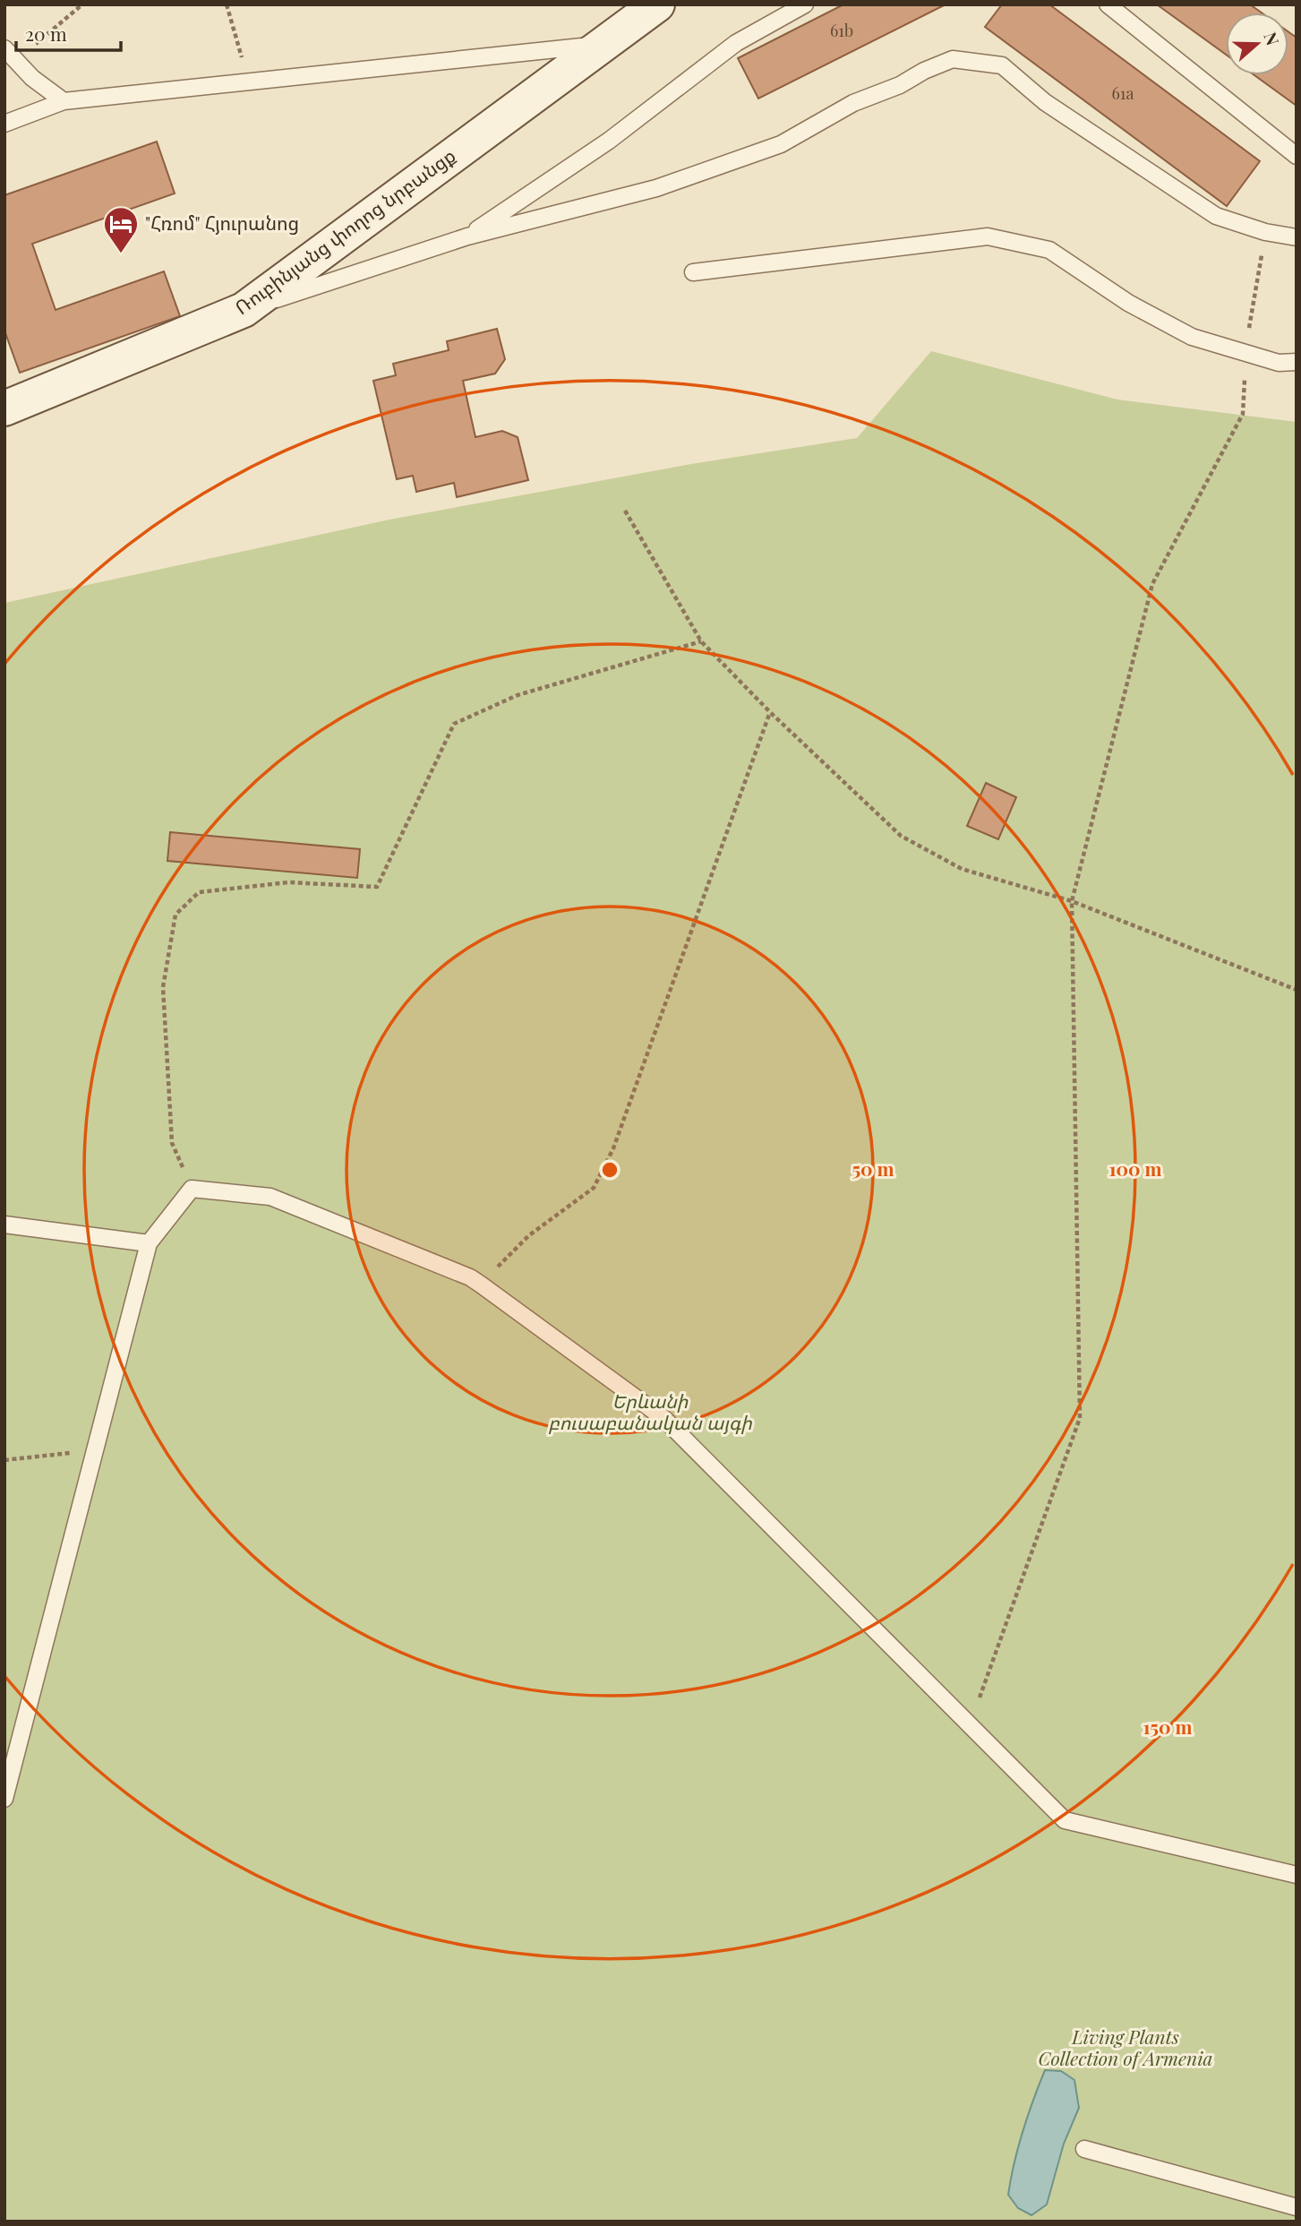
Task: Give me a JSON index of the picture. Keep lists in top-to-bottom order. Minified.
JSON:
{"streets":{"street":["Ռուբինյանց փողոց նրբանցք"]},"parks":["Երևանի բուսաբանական այգի","Living Plants Collection of Armenia"],"places":{"hotel":["\"Հռոմ\" Հյուրանոց"]},"house_numbers":["61b","61a"],"scale_bar":"20 m","north":"right","rings":["50 m","100 m","150 m"]}
